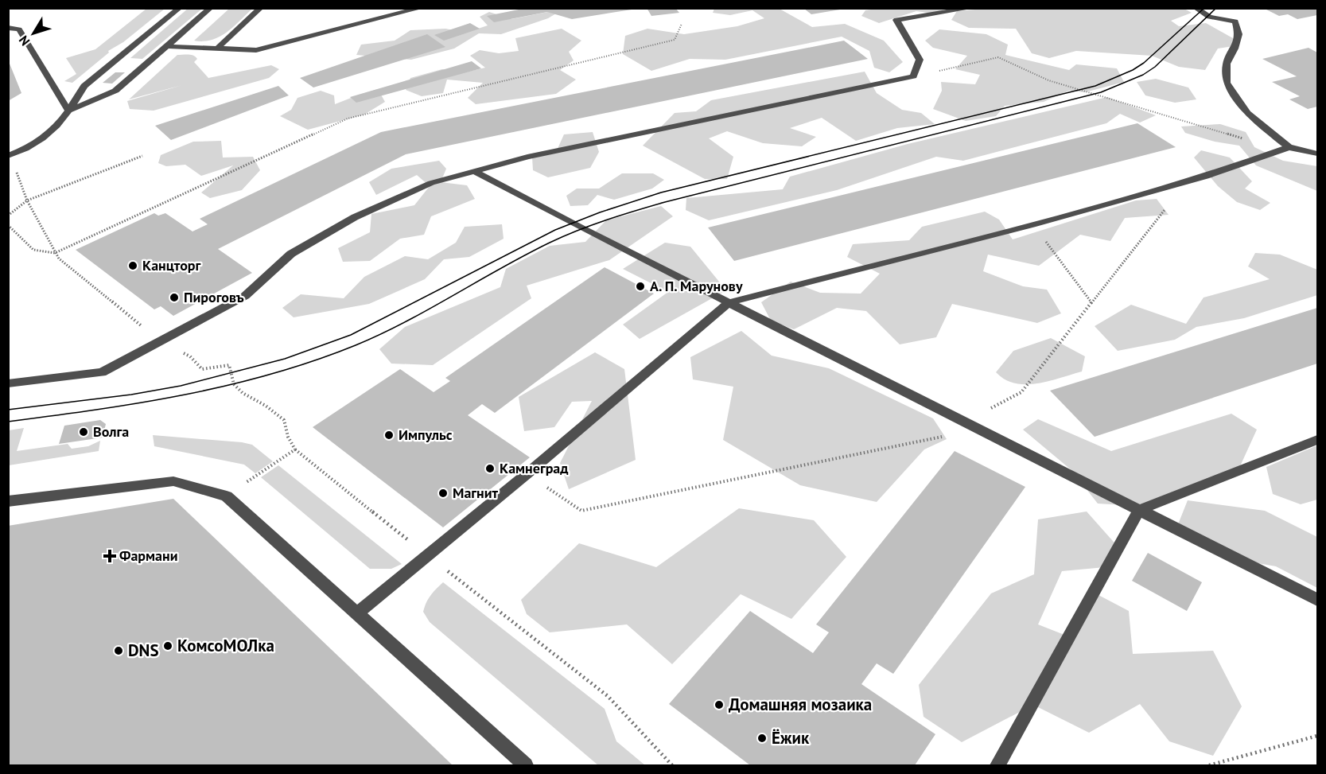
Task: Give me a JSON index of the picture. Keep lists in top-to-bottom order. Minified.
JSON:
{"places":{"other":["Канцторг","А. П. Марунову","Пироговъ","Волга","Импульс","Камнеград","Магнит","КомсоМОЛка","DNS","Домашняя мозаика","Ёжик"],"health":["Фармани"]},"north":"bottom left"}
